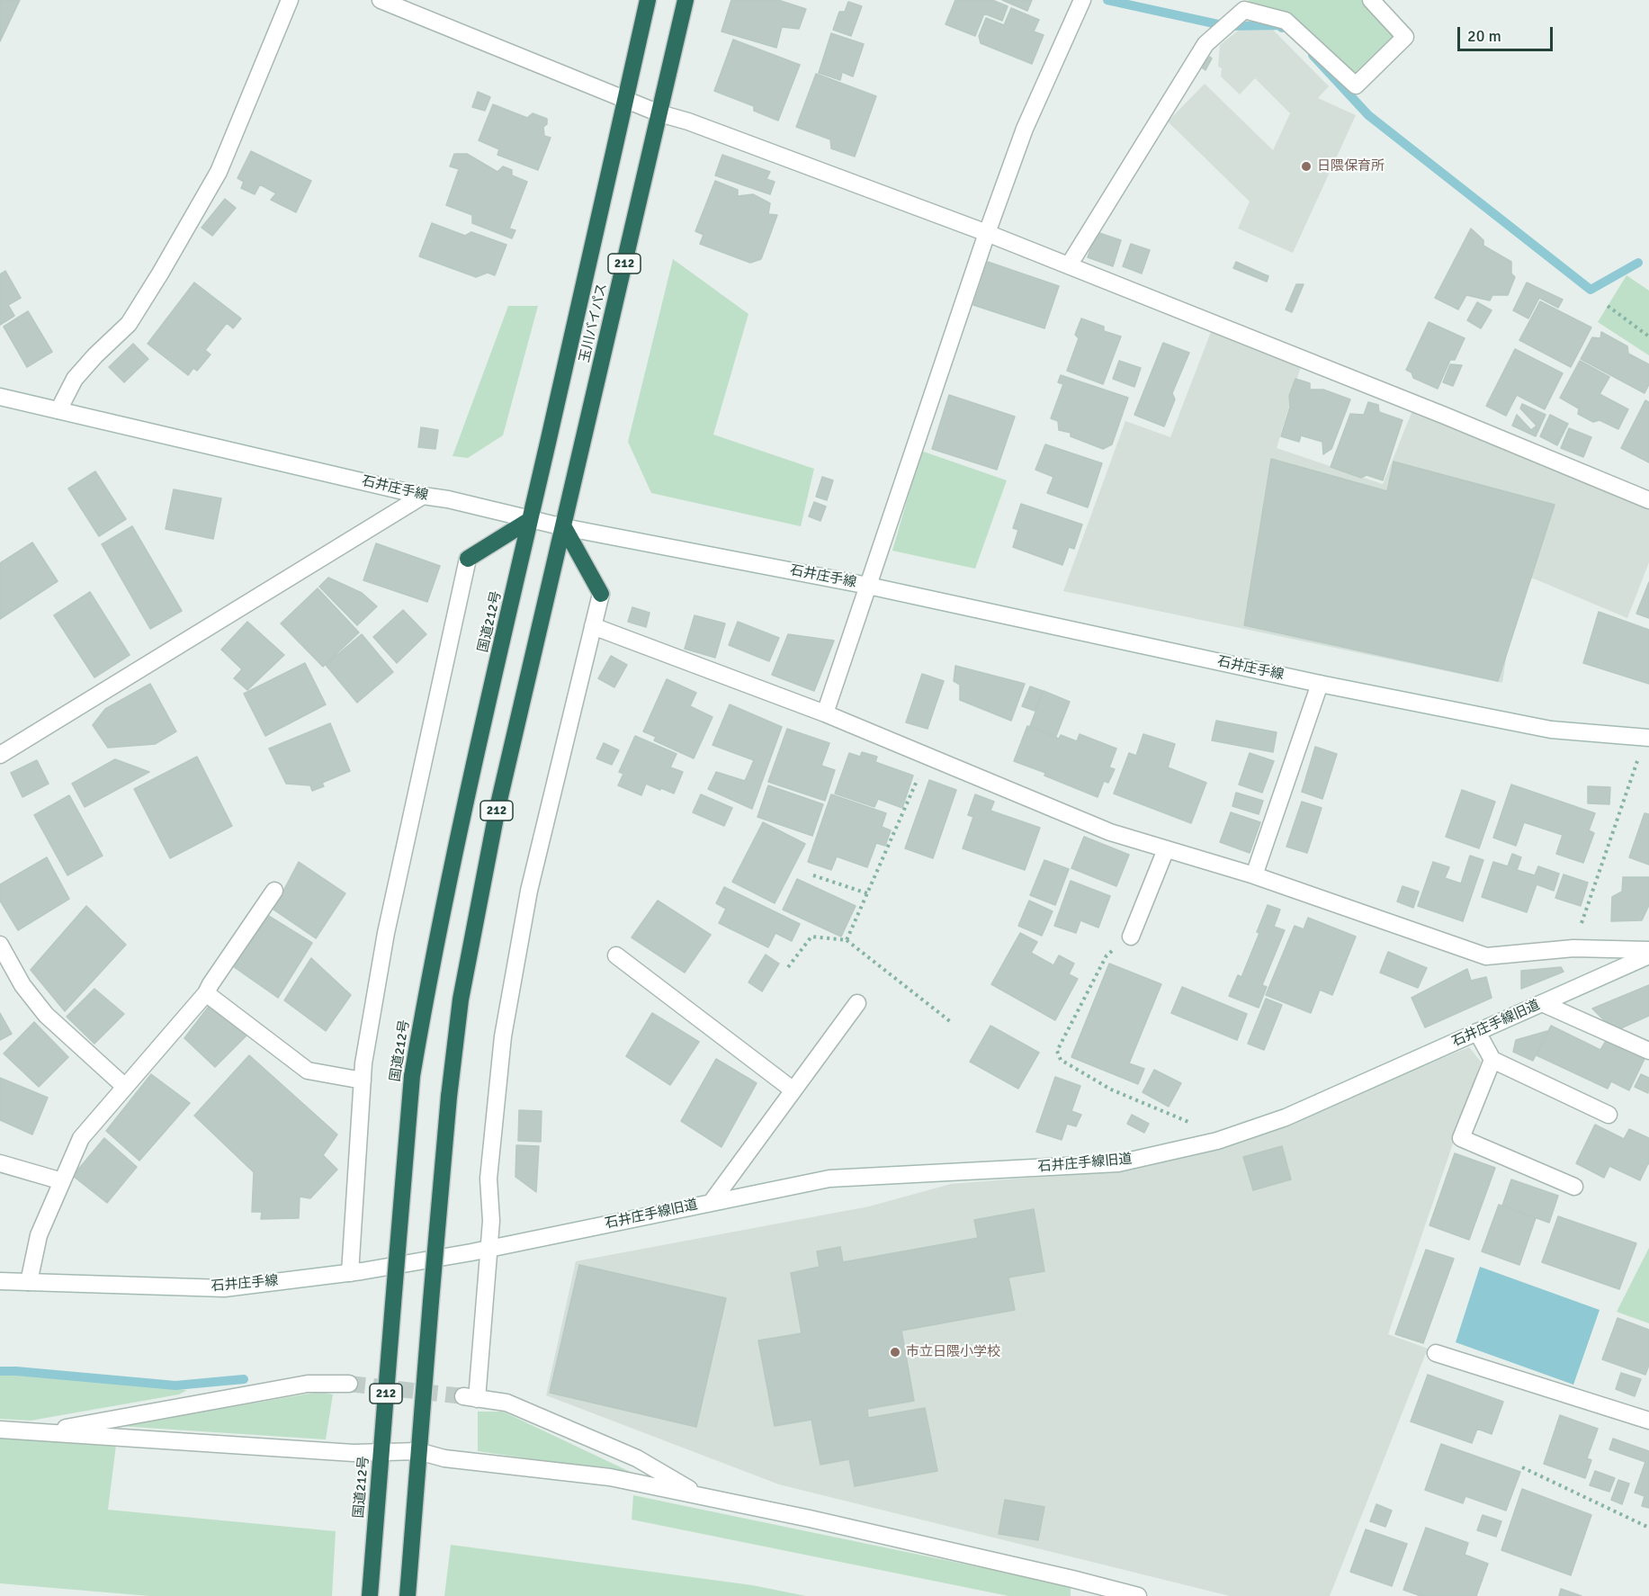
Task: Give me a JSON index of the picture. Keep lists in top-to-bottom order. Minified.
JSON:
{"streets":{"highway":["212","玉川バイパス","国道212号"],"street":["石井庄手線","石井庄手線旧道"]},"crossings":[["212","玉川バイパス"],["212","石井庄手線"],["玉川バイパス","石井庄手線"],["玉川バイパス","国道212号"],["石井庄手線","国道212号"],["石井庄手線","石井庄手線旧道"]],"places":["日隈保育所","市立日隈小学校"],"scale_bar":"20 m"}
